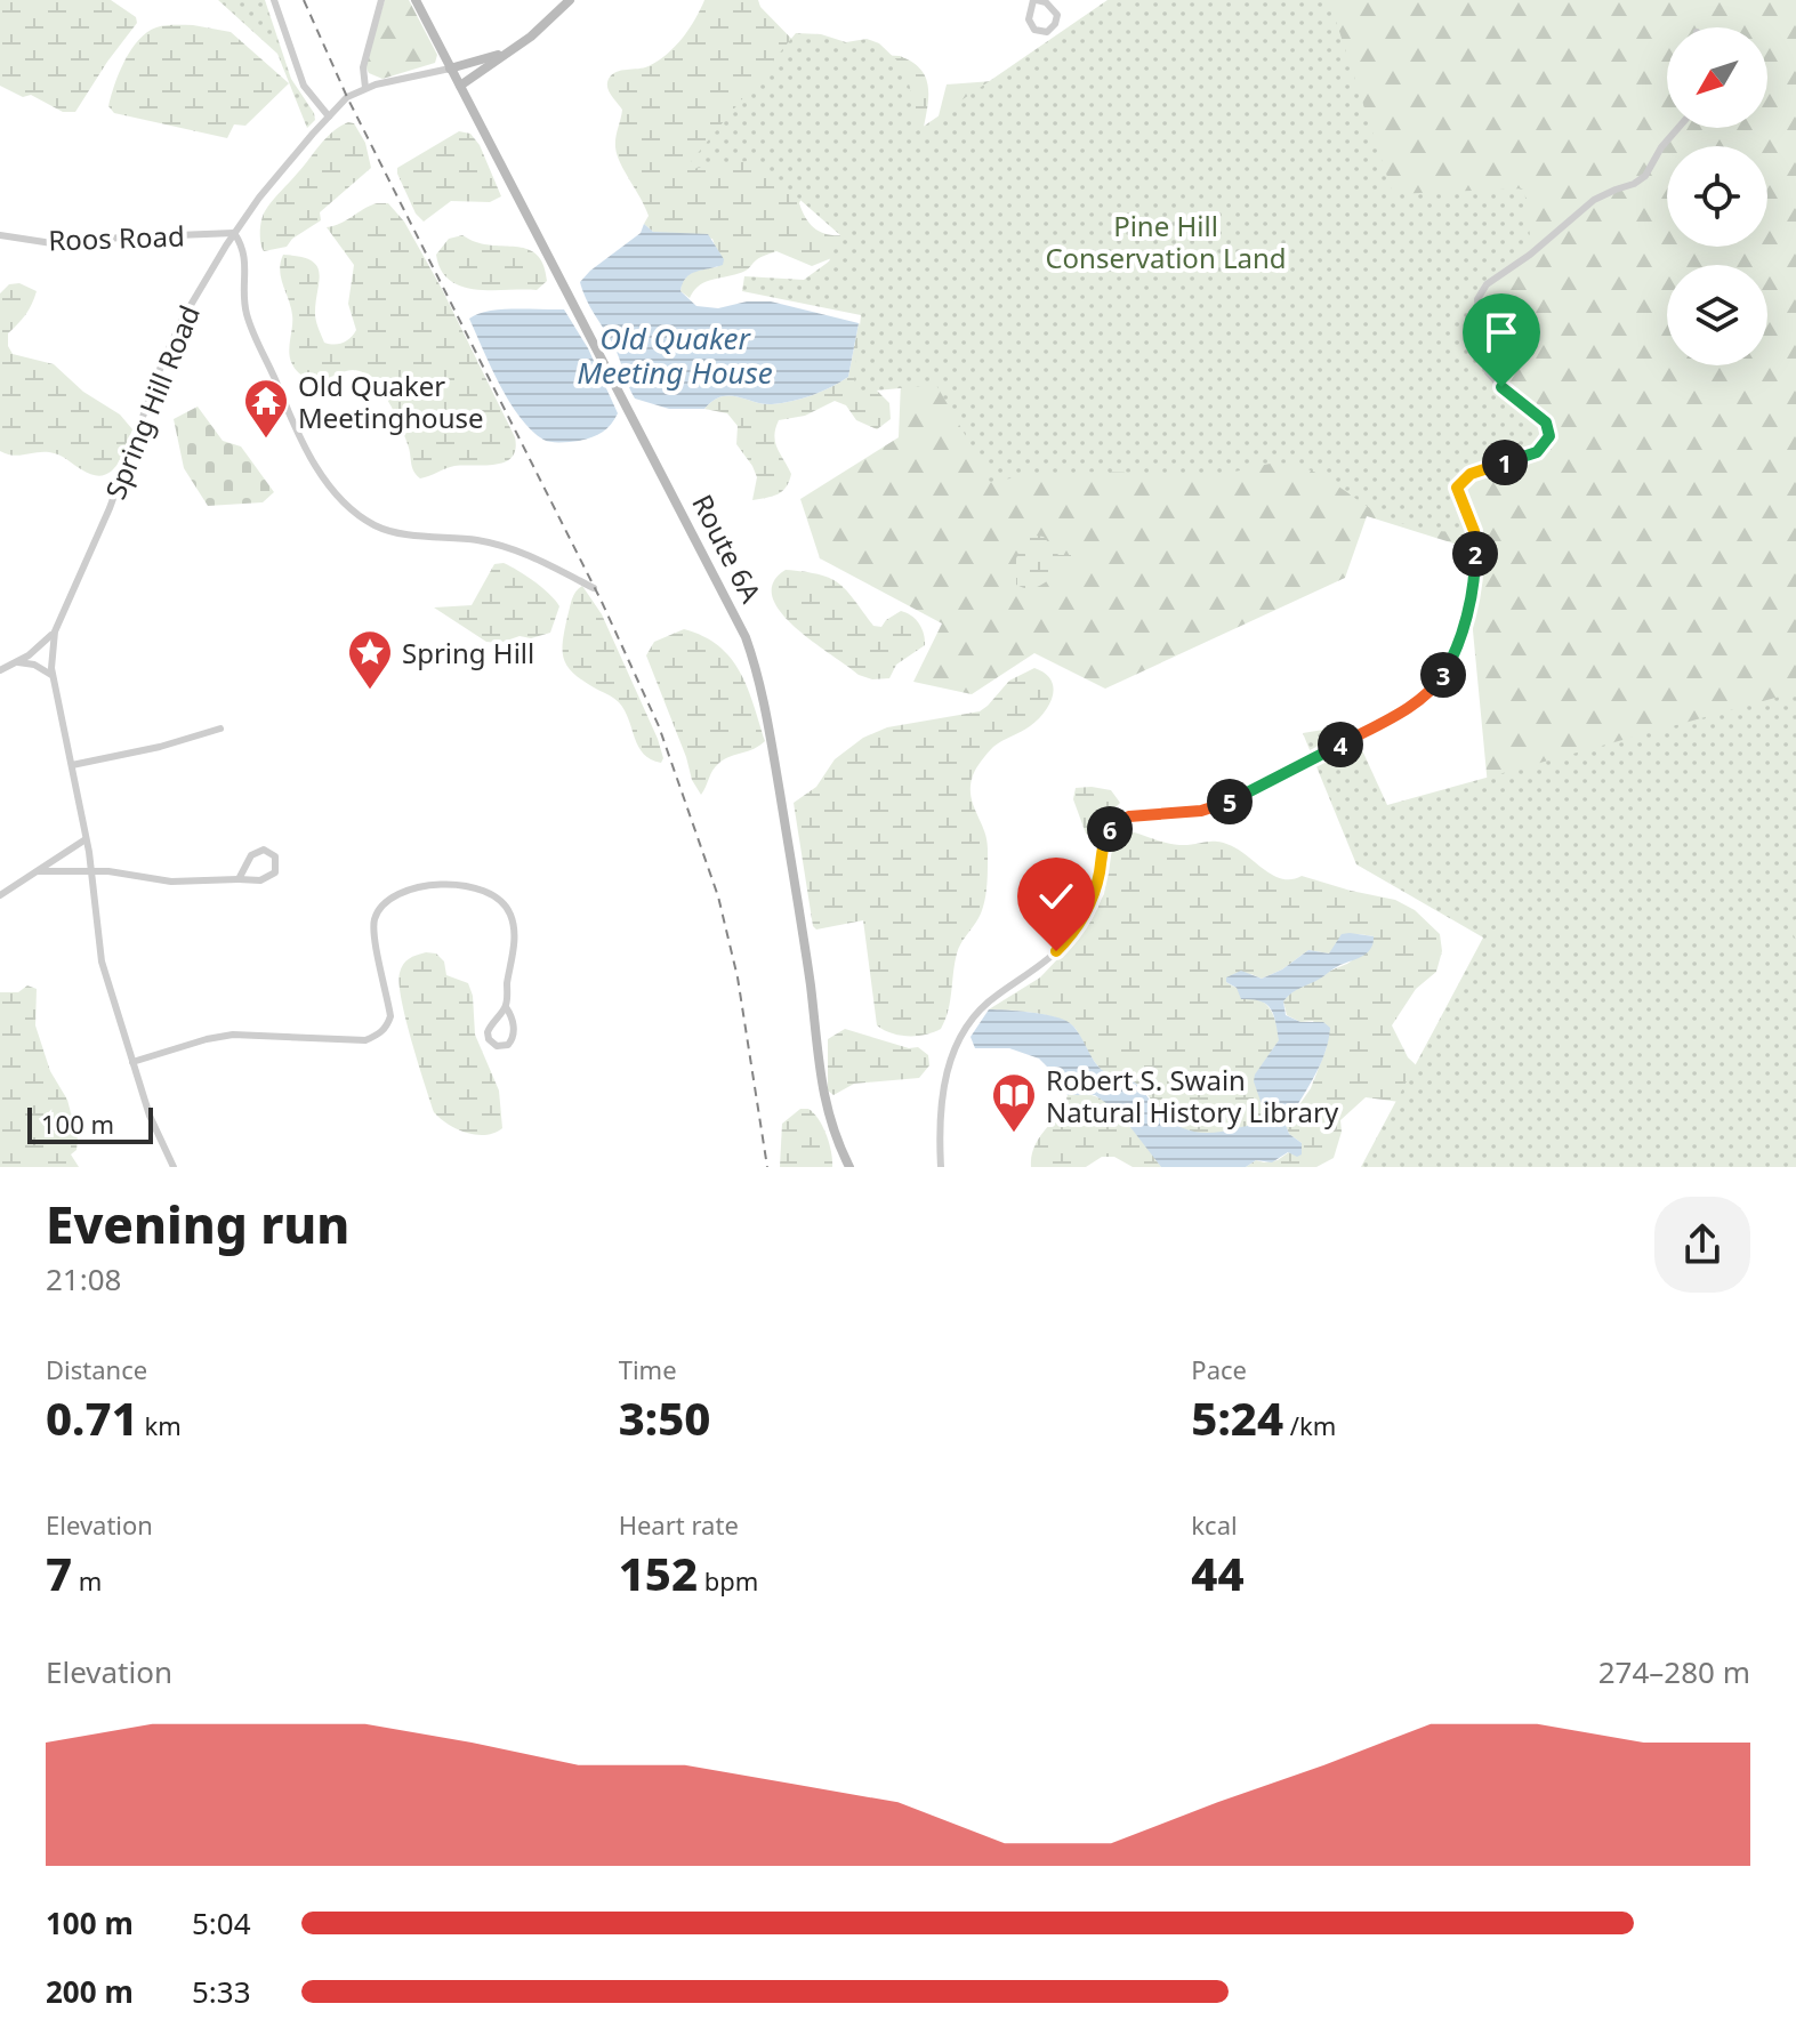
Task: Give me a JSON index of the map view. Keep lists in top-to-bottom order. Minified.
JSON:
{"streets":{"main road":["Route 6A"],"street":["Roos Road","Spring Hill Road"]},"crossings":[["Roos Road","Spring Hill Road"],["Spring Hill Road","Route 6A"]],"water":["Old Quaker Meeting House"],"parks":["Pine Hill Conservation Land"],"places":{"temple":["Old Quaker Meetinghouse"],"place":["Spring Hill"],"library":["Robert S. Swain Natural History Library"]},"scale_bar":"100 m","north":"bottom left","page":{"pins":["1","2","3","4","5","6"],"scale":"100 m","heading":["Evening run","21:08"],"stats":[["Distance","0.71 km"],["Time","3:50"],["Pace","5:24 /km"],["Elevation","7 m"],["Heart rate","152 bpm"],["kcal","44"]],"chart":["Elevation","274–280 m"],"list":[{"name":"100 m","note":"5:04"},{"name":"200 m","note":"5:33"}]}}
